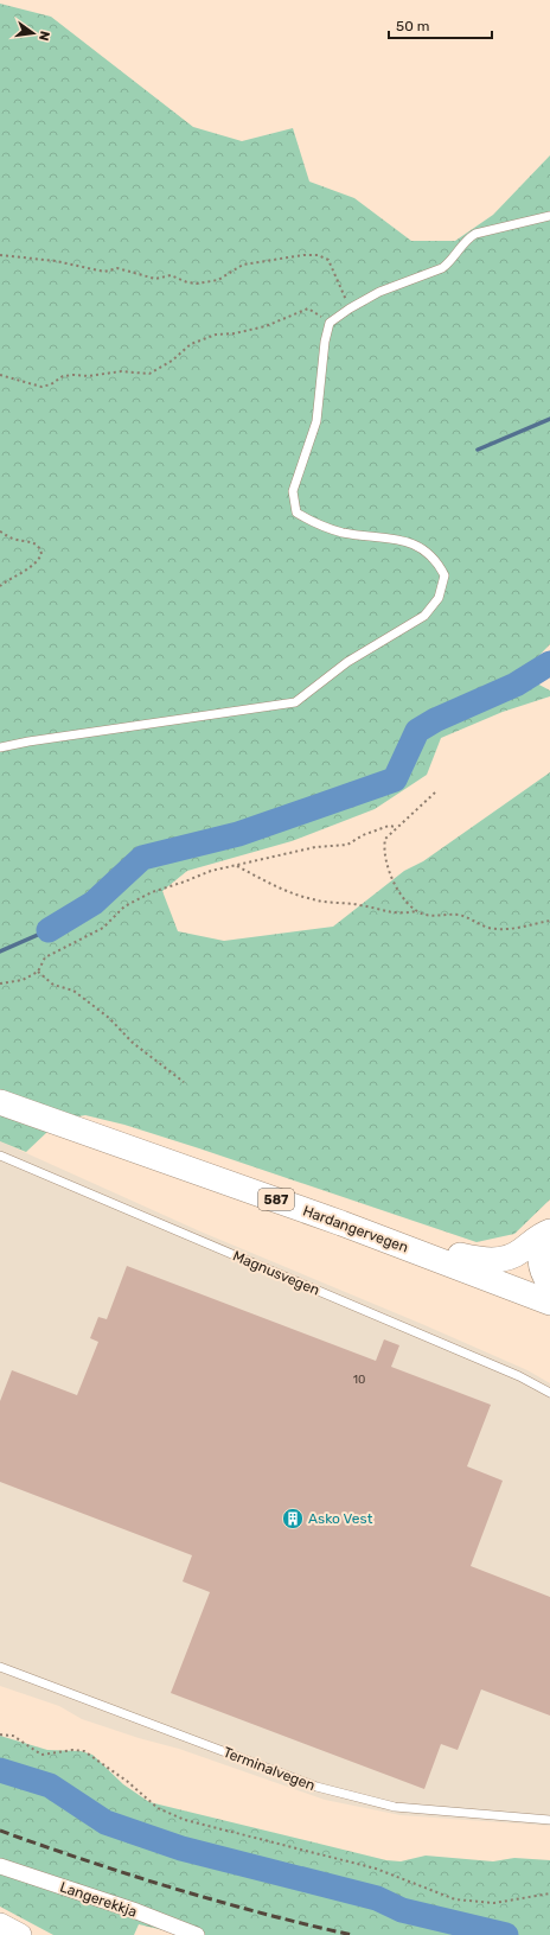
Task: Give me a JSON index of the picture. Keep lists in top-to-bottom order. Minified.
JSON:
{"streets":{"main road":["587","Hardangervegen"],"street":["Langerekkja"],"lane":["Magnusvegen","Terminalvegen"]},"crossings":[["587","Hardangervegen"]],"places":{"building":["Asko Vest"]},"house_numbers":["10"],"scale_bar":"50 m","north":"right"}
